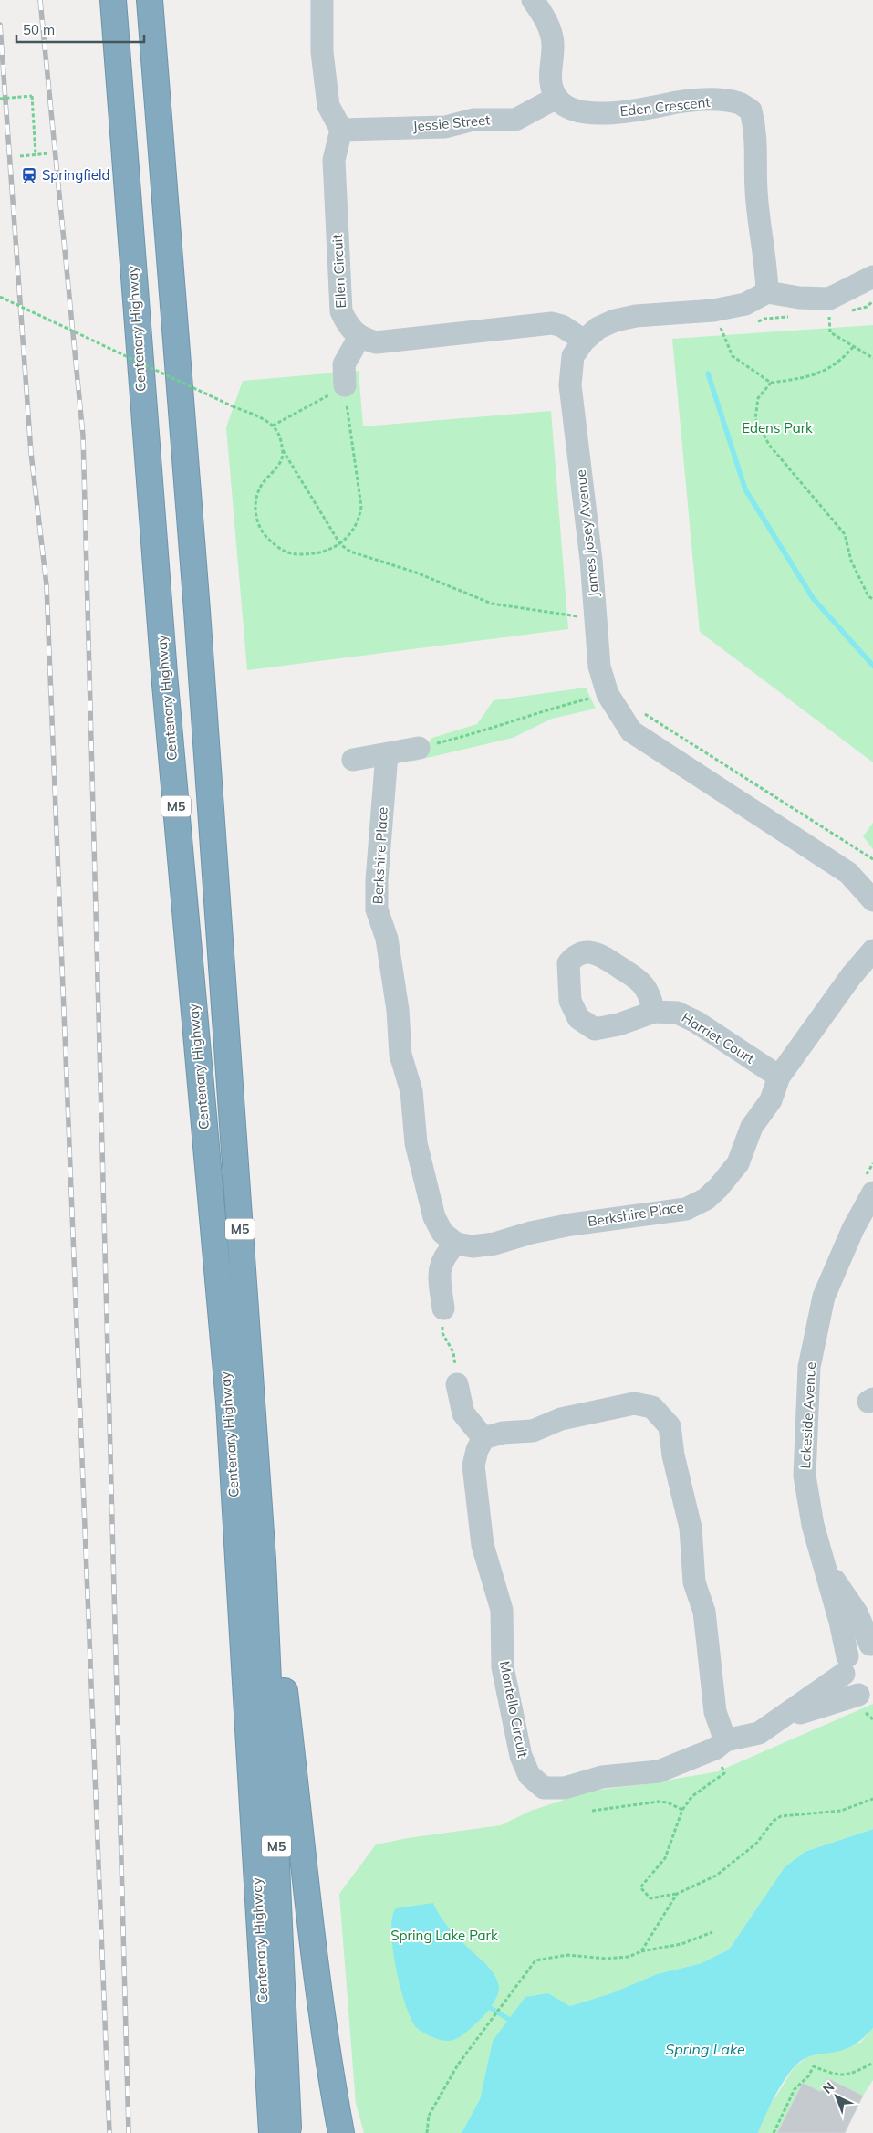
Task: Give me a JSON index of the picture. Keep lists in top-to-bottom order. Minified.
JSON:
{"streets":{"highway":["Centenary Highway","M5"],"street":["Eden Crescent","Jessie Street","Ellen Circuit","James Josey Avenue","Berkshire Place","Harriet Court","Lakeside Avenue","Montello Circuit"]},"crossings":[["Eden Crescent","Jessie Street"],["Eden Crescent","James Josey Avenue"],["Jessie Street","Ellen Circuit"],["Berkshire Place","Harriet Court"],["Lakeside Avenue","Montello Circuit"]],"water":["Spring Lake"],"parks":["Edens Park","Spring Lake Park"],"places":{"station":["Springfield"]},"scale_bar":"50 m","north":"top left"}
